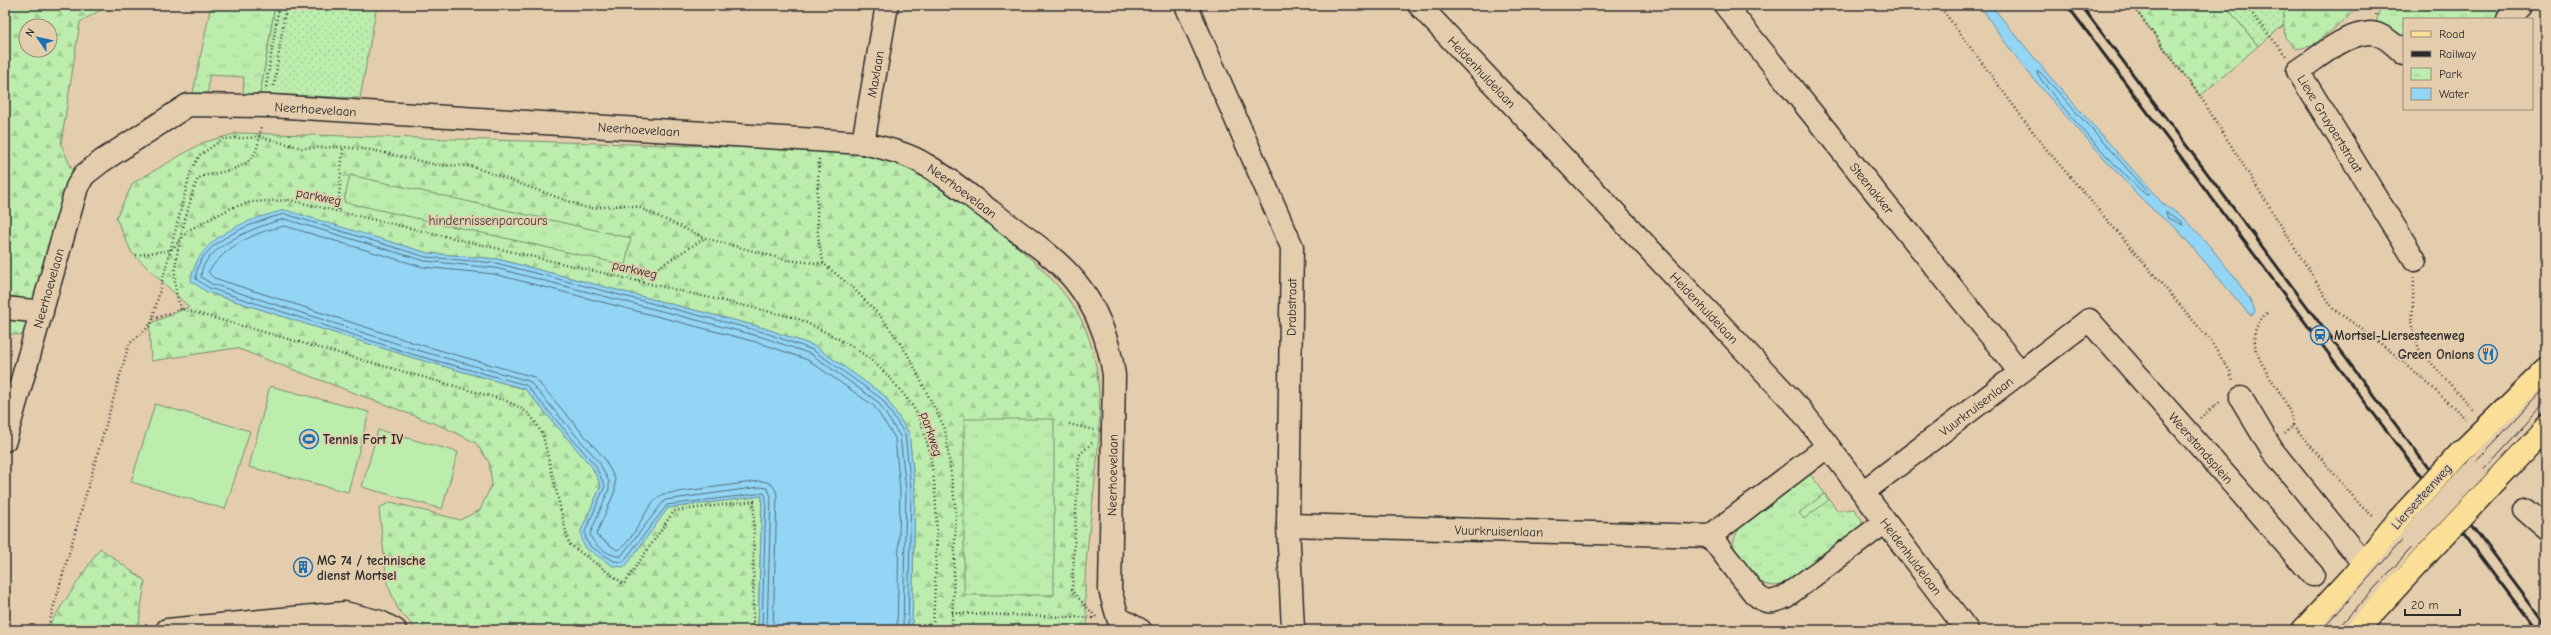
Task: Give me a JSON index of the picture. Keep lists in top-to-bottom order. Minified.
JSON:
{"streets":{"main road":["Liersesteenweg"],"street":["Heldenhuldelaan","Maxlaan","Neerhoevelaan","Lieve Gruyaertstraat","Steenakker","Drabstraat","Vuurkruisenlaan","Weerstandsplein"],"path":["parkweg"]},"crossings":[["Heldenhuldelaan","Vuurkruisenlaan"],["Maxlaan","Neerhoevelaan"],["Steenakker","Vuurkruisenlaan"],["Drabstraat","Vuurkruisenlaan"],["Vuurkruisenlaan","Weerstandsplein"]],"parks":["hindernissenparcours"],"places":{"station":["Mortsel-Liersesteenweg"],"restaurant":["Green Onions"],"sports":["Tennis Fort IV"],"building":["MG 74 / technische dienst Mortsel"]},"legend":["Road","Railway","Park","Water"],"scale_bar":"20 m","north":"top left"}
